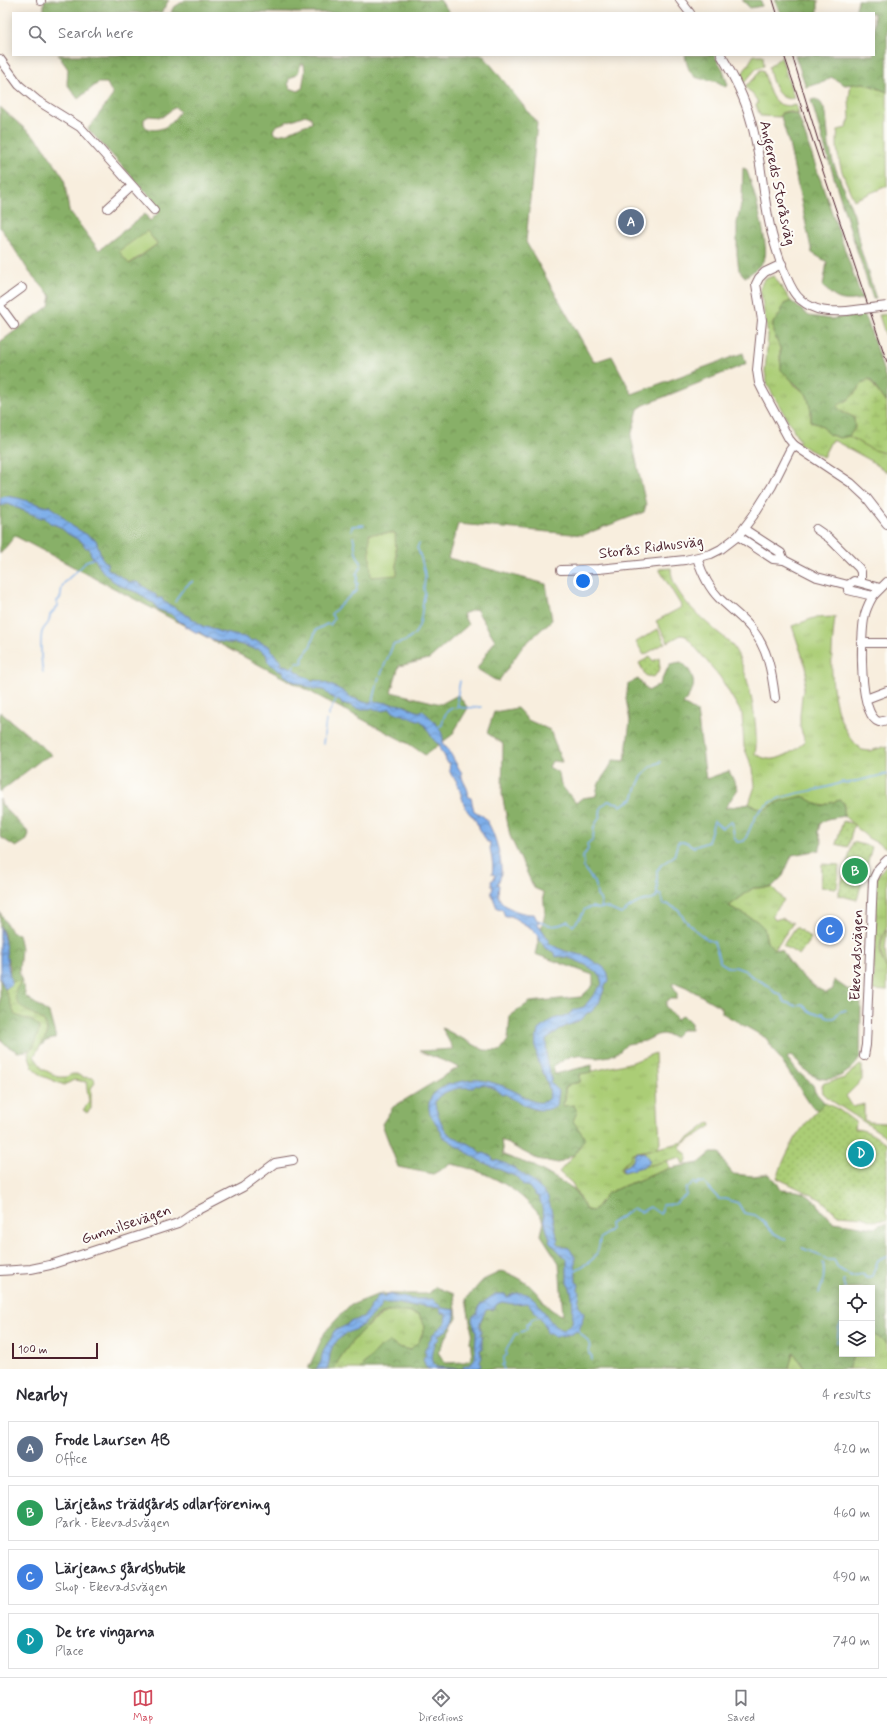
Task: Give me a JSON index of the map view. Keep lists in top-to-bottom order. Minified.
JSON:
{"streets":{"street":["Angereds Storåsväg","Storås Ridhusväg","Ekevadsvägen","Gunnilsevägen"]},"scale_bar":"100 m","page":{"search":"Search here","pins":["A","B","C","D"],"scale":"100 m","heading":["Nearby","4 results"],"list":[{"mark":"A","name":"Frode Laursen AB","note":"Office","value":"420 m"},{"mark":"B","name":"Lärjeåns trädgårds odlarförening","note":"Park · Ekevadsvägen","value":"460 m"},{"mark":"C","name":"Lärjeans gårdsbutik","note":"Shop · Ekevadsvägen","value":"490 m"},{"mark":"D","name":"De tre vingarna","note":"Place","value":"740 m"}],"nav":["Map","Directions","Saved"]}}
